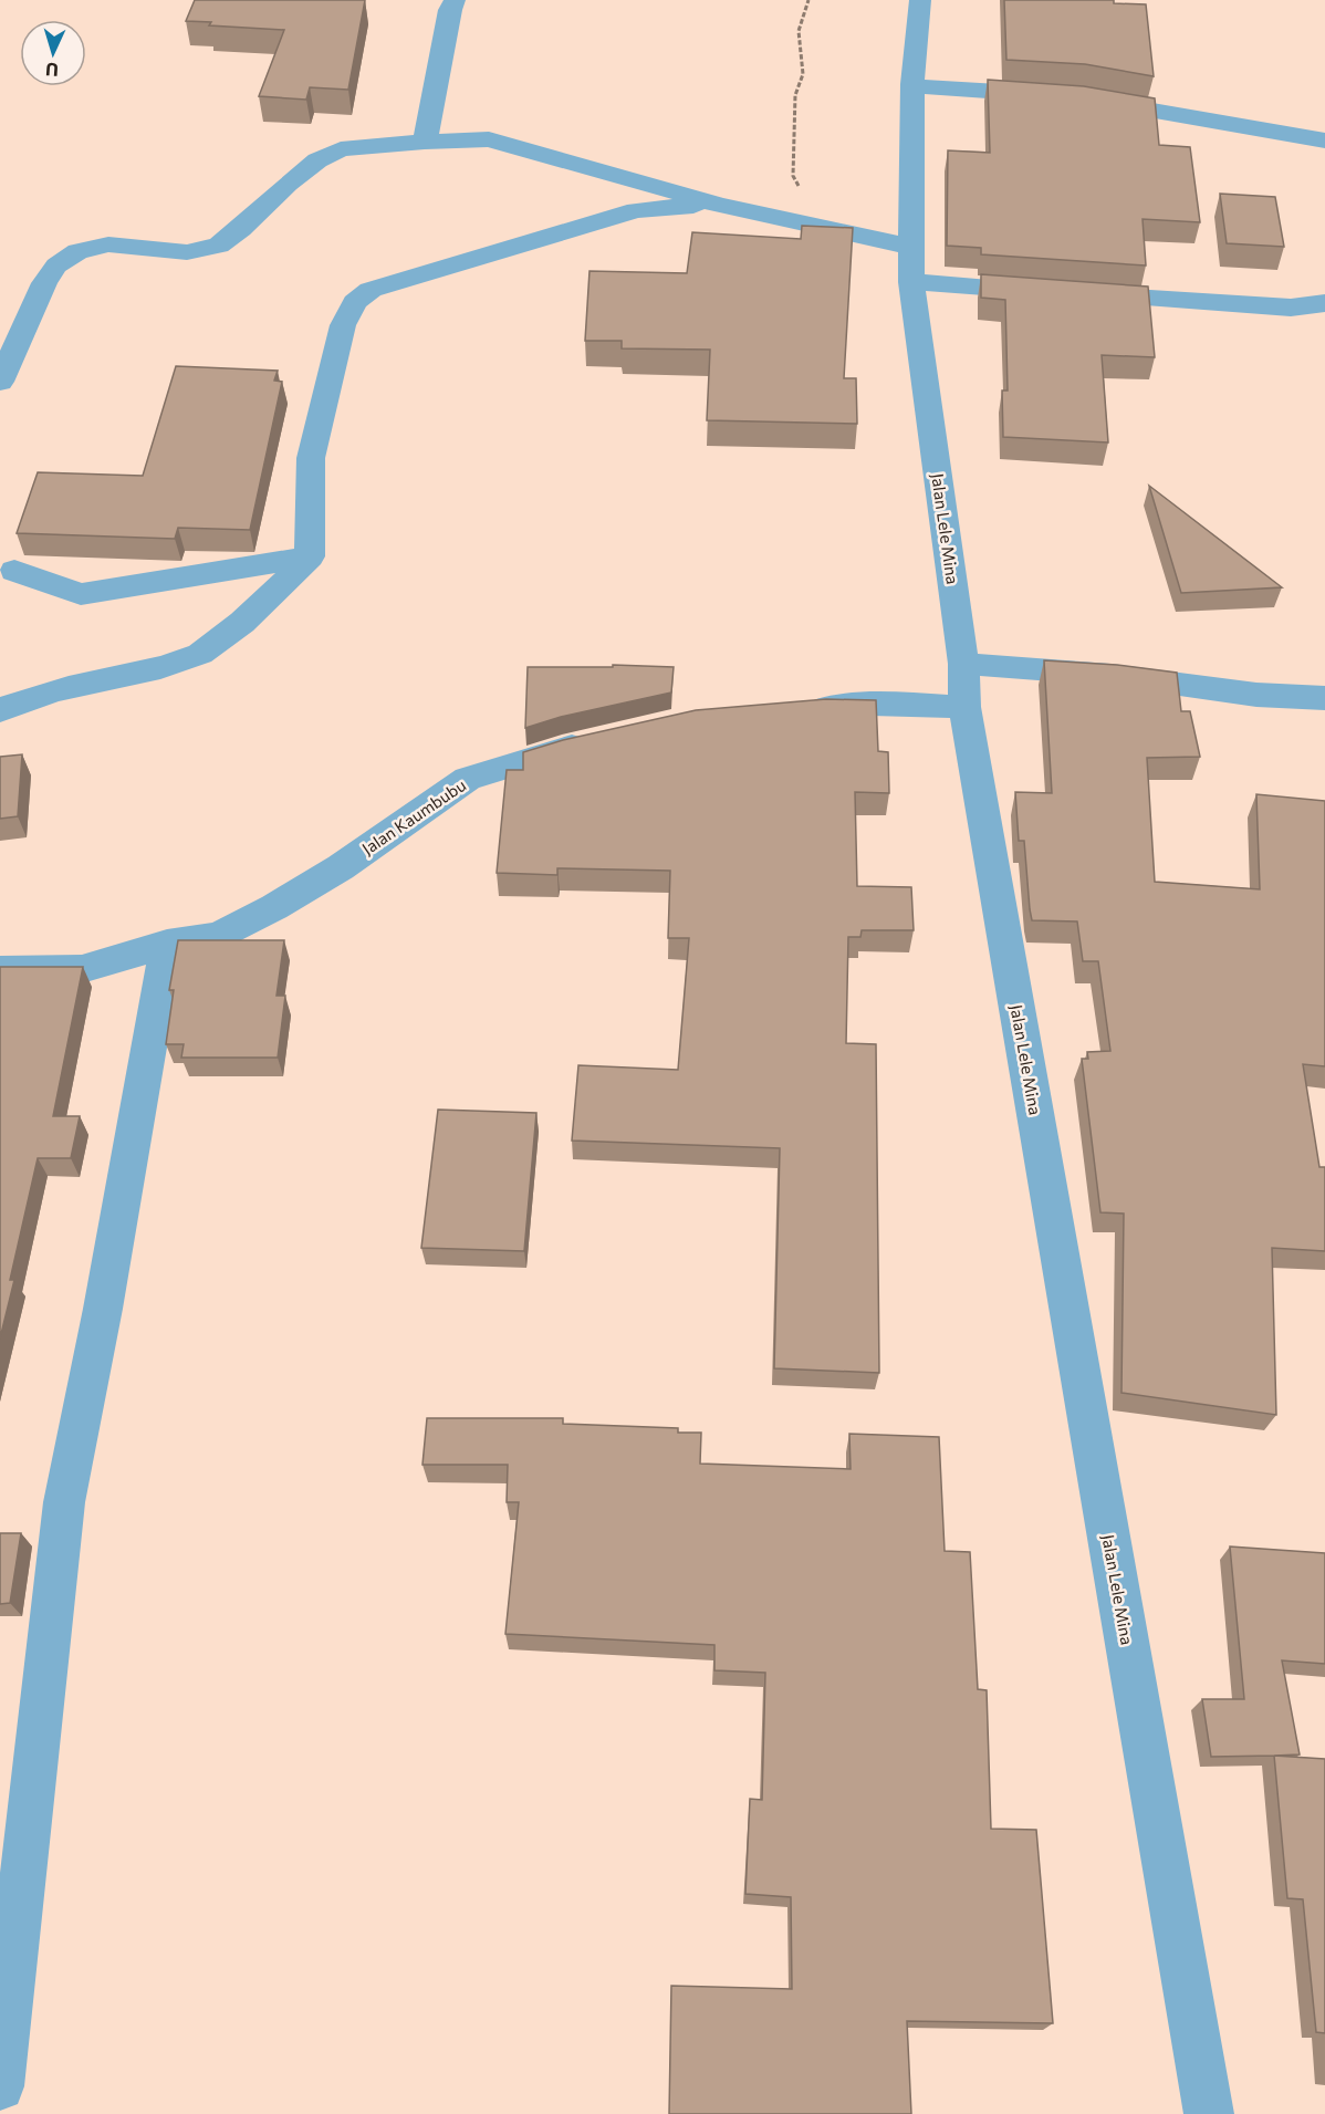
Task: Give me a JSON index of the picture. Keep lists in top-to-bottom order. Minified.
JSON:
{"streets":{"street":["Jalan Lele Mina","Jalan Kaumbubu"]},"north":"bottom"}
